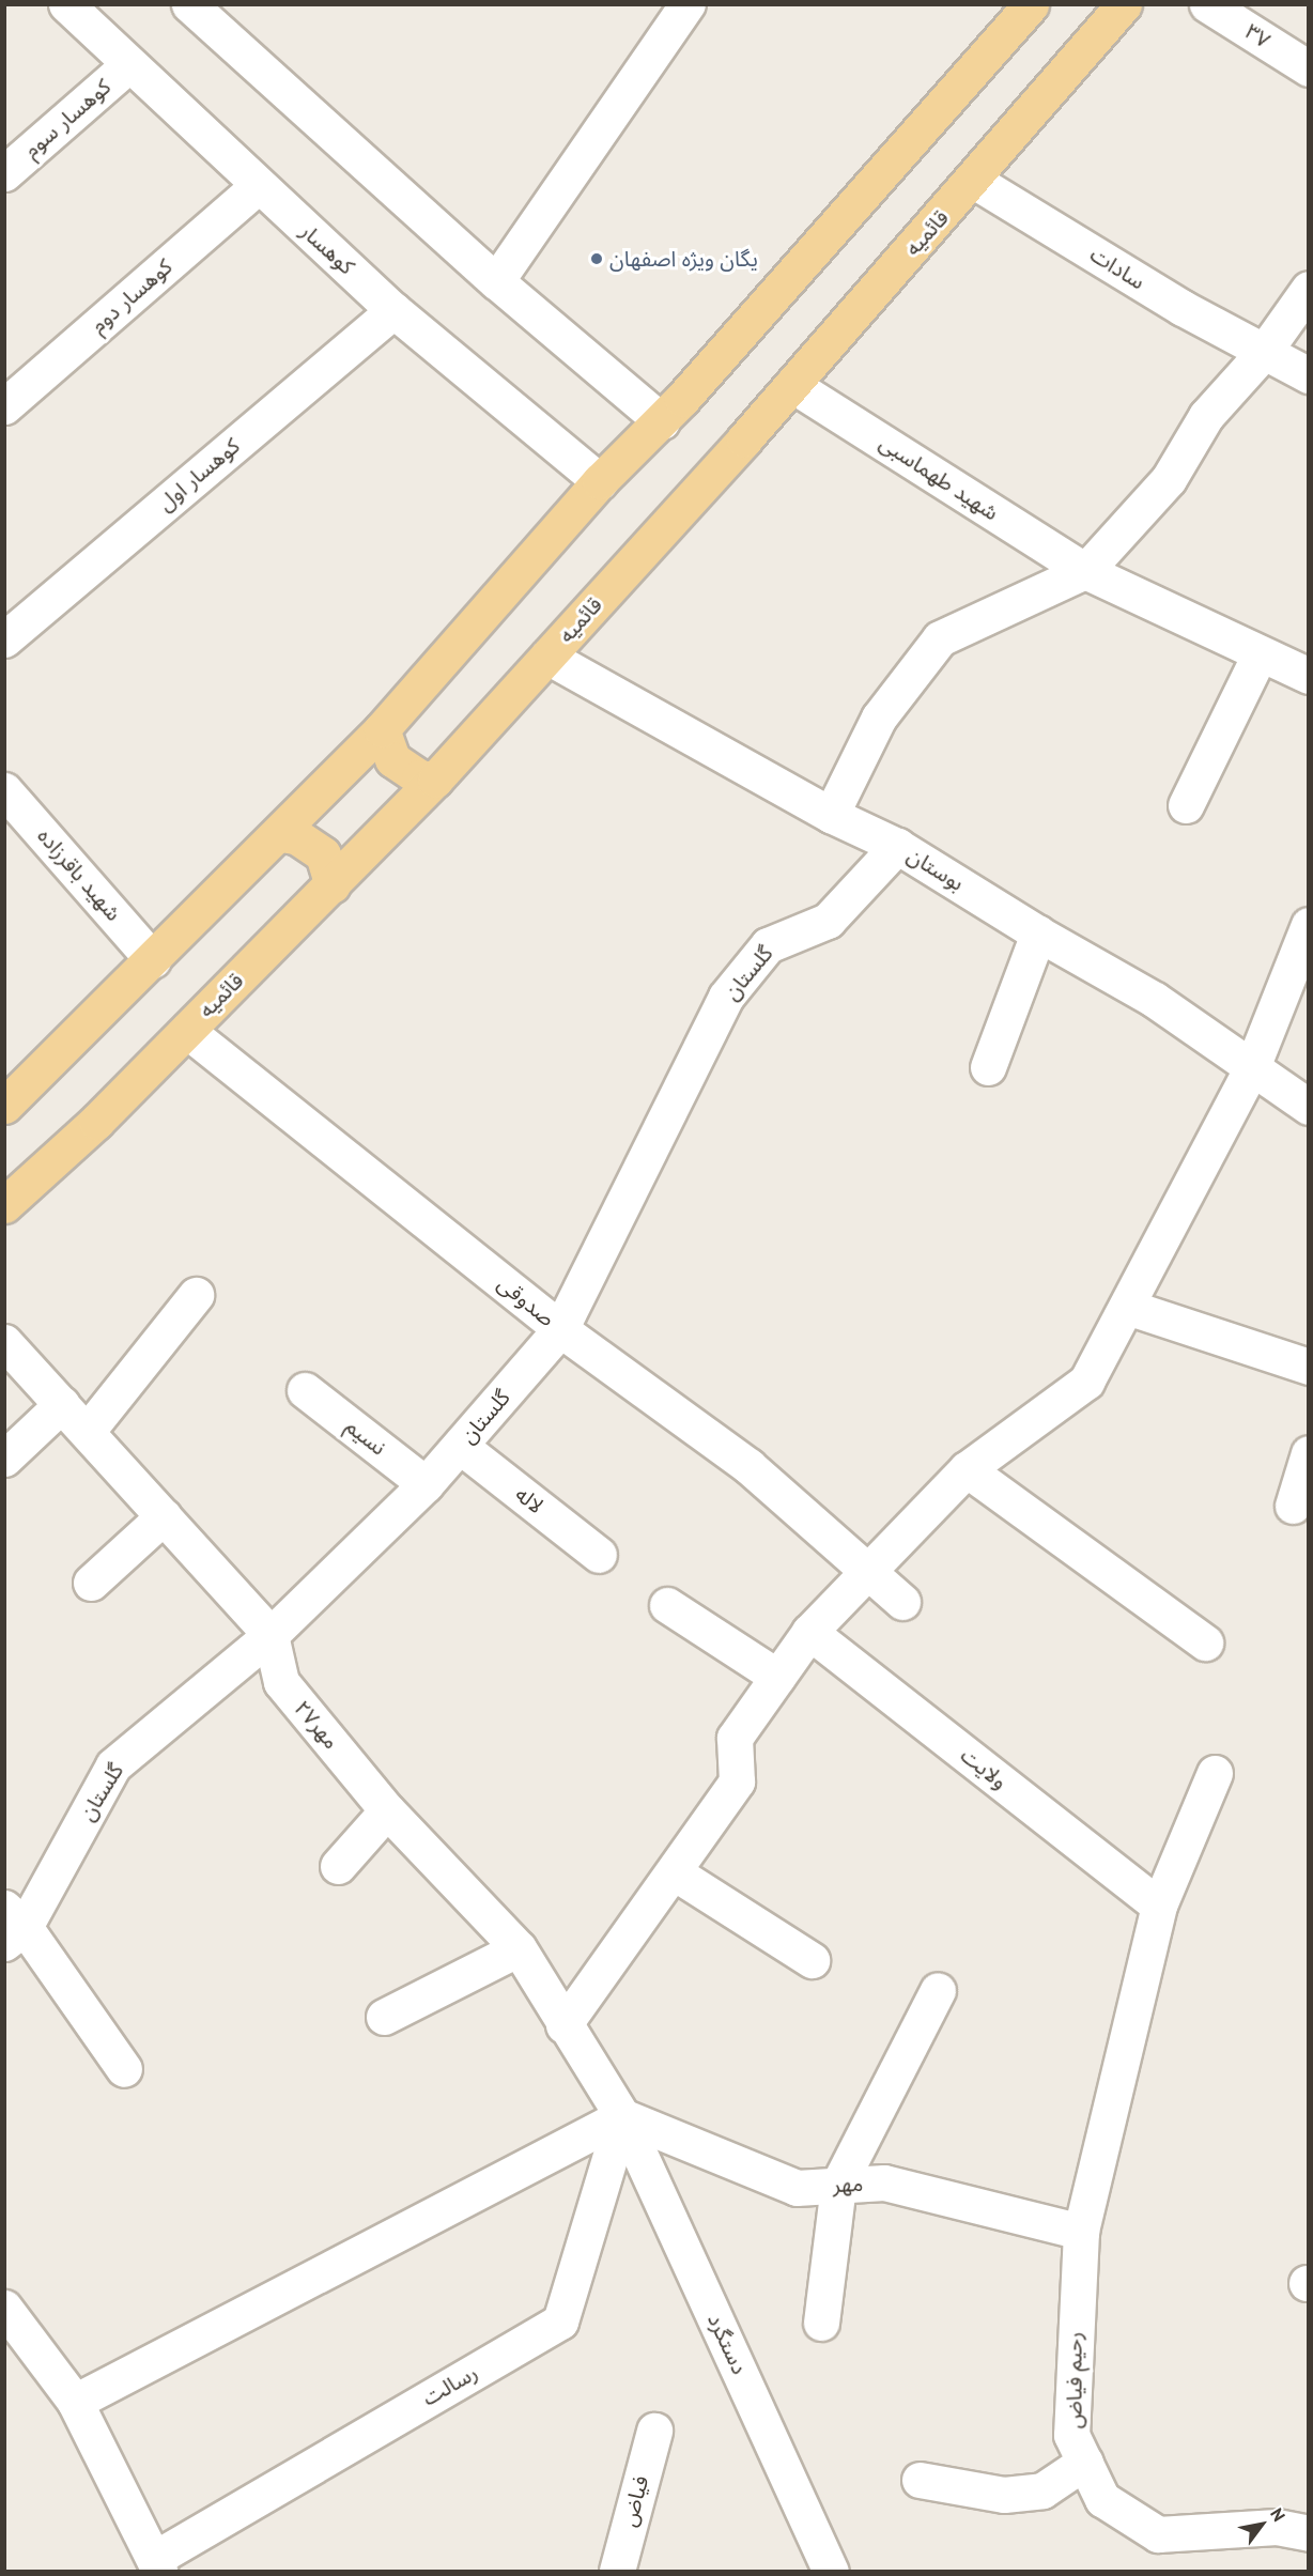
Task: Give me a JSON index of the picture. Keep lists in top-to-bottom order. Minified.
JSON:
{"streets":{"main road":["قائمیه"],"street":["۳۷","کوهسار سوم","کوهسار","سادات","کوهسار دوم","کوهسار اول","شهید طهماسبی","بوستان","شهید باقرزاده","گلستان","صدوقی","نسیم","لاله","مهر۲۷","ولایت","مهر","دستگرد","رحیم فیاض","رسالت","فیاض"]},"crossings":[["کوهسار سوم","کوهسار"],["قائمیه","سادات"],["قائمیه","شهید طهماسبی"],["قائمیه","بوستان"],["قائمیه","صدوقی"],["کوهسار","کوهسار دوم"],["کوهسار","کوهسار اول"],["بوستان","گلستان"],["گلستان","صدوقی"],["گلستان","نسیم"],["گلستان","لاله"],["گلستان","مهر۲۷"],["مهر۲۷","مهر"],["مهر۲۷","دستگرد"],["مهر۲۷","رسالت"],["مهر","دستگرد"],["مهر","رحیم فیاض"],["مهر","رسالت"],["دستگرد","رسالت"]],"places":["یگان ویژه اصفهان"],"north":"top right"}
